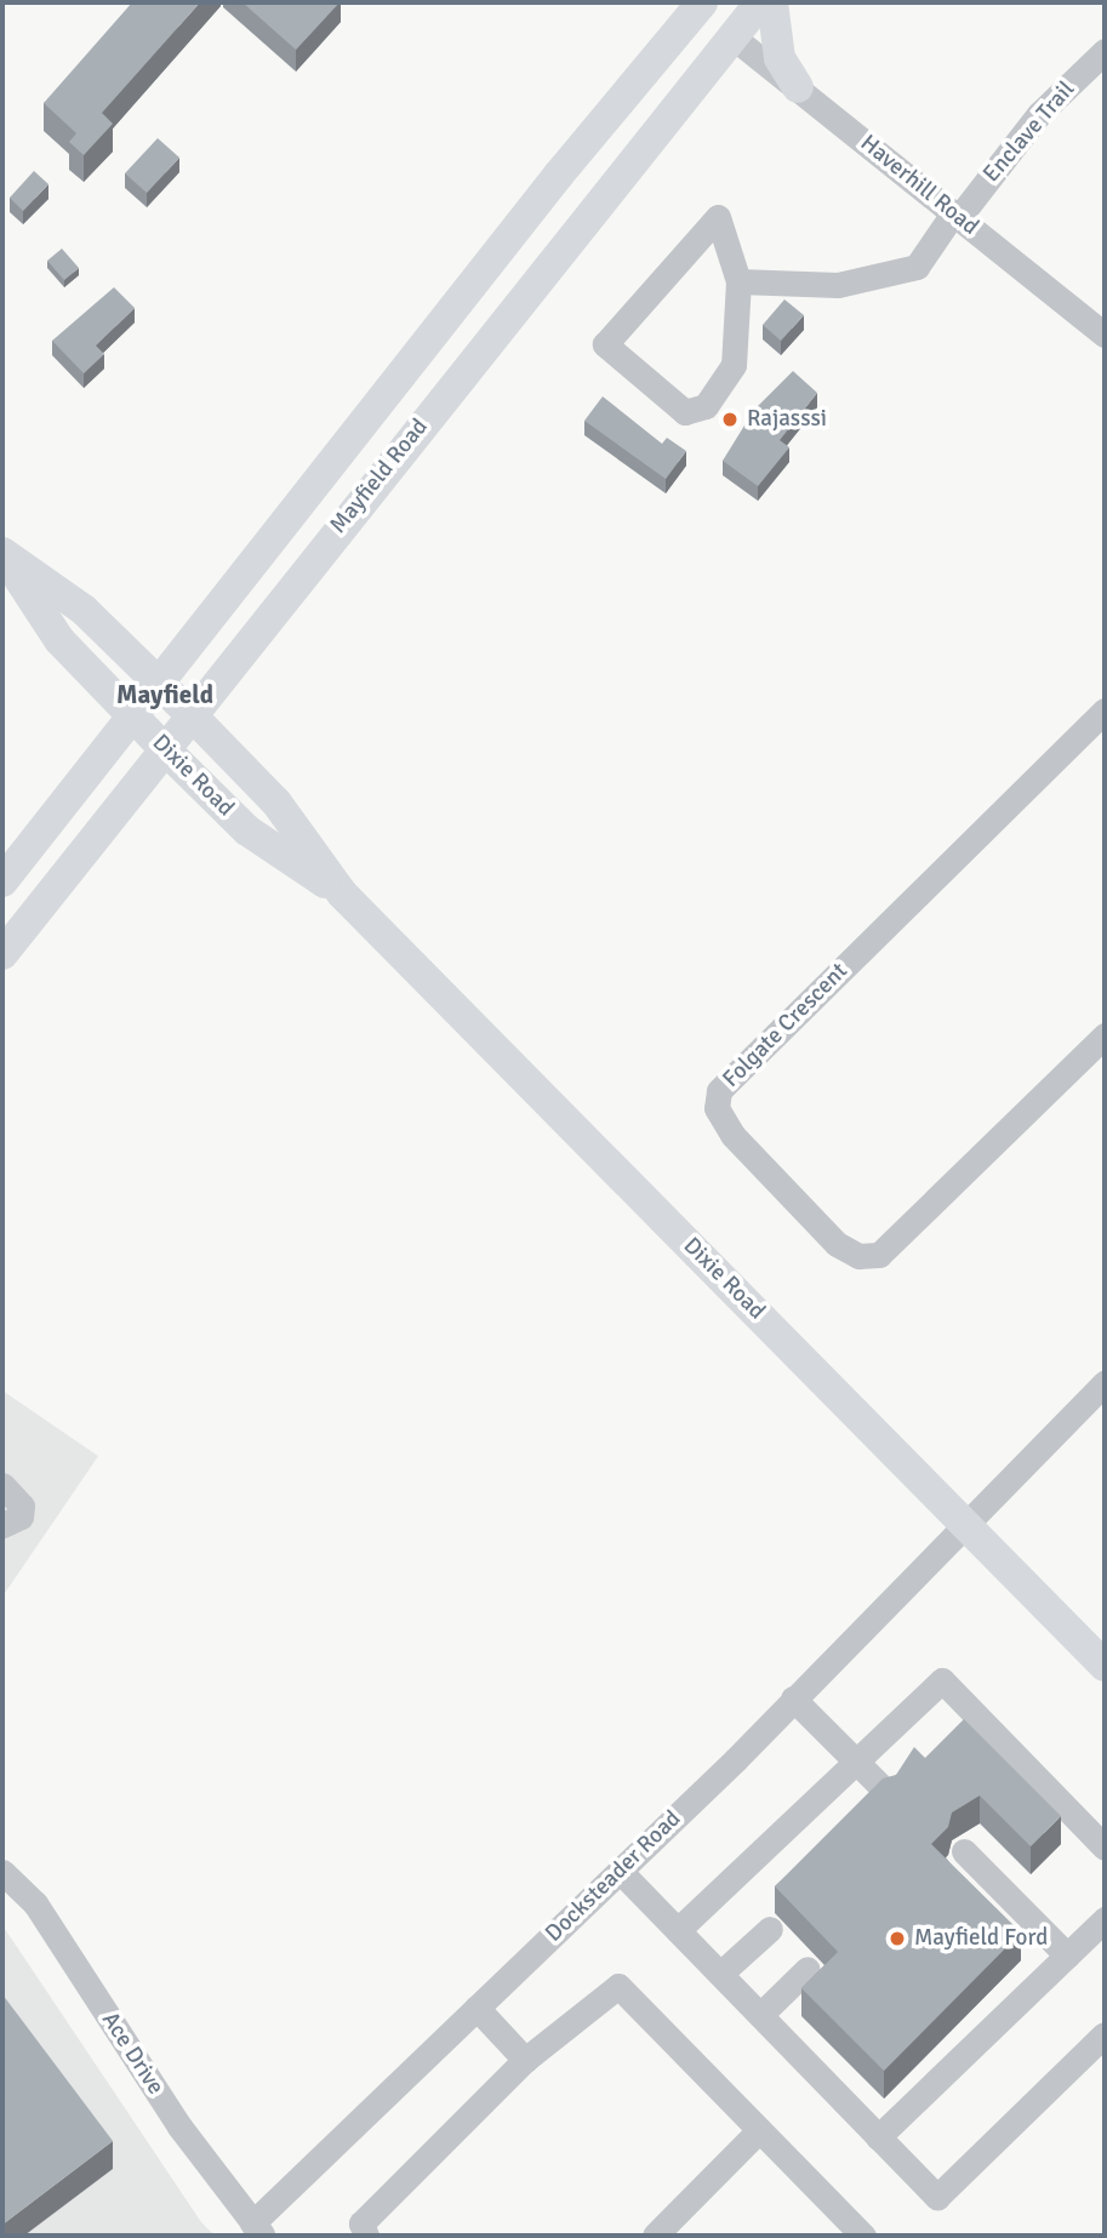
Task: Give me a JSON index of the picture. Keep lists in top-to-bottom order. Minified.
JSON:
{"streets":{"main road":["Mayfield Road","Dixie Road"],"street":["Enclave Trail","Haverhill Road","Folgate Crescent","Docksteader Road","Ace Drive"]},"crossings":[["Enclave Trail","Haverhill Road"],["Haverhill Road","Mayfield Road"],["Mayfield Road","Dixie Road"],["Dixie Road","Docksteader Road"],["Docksteader Road","Ace Drive"]],"districts":["Mayfield"],"places":["Rajasssi","Mayfield Ford"]}
